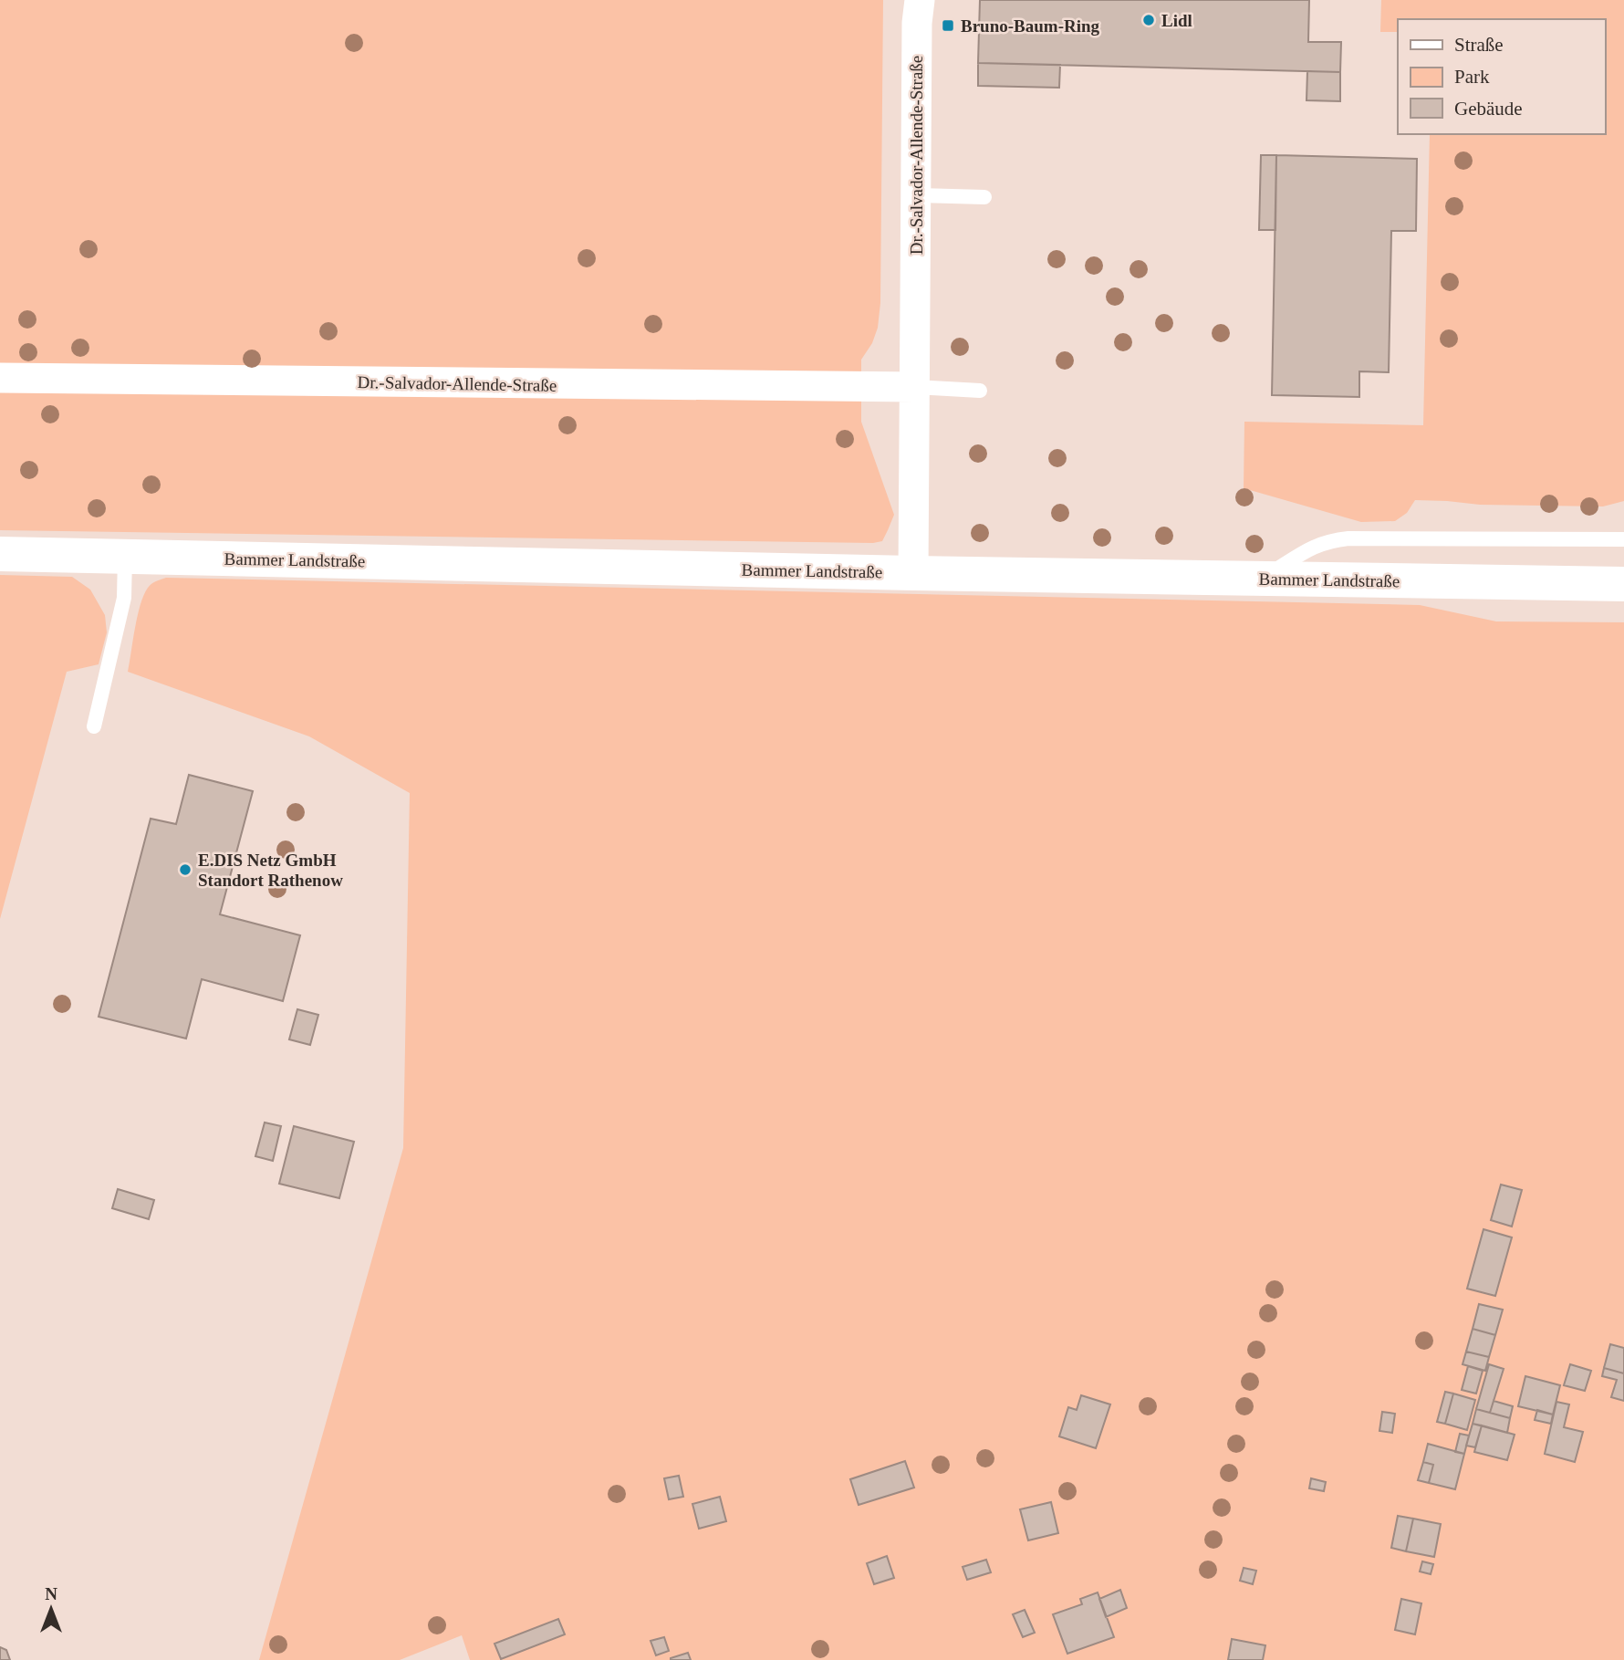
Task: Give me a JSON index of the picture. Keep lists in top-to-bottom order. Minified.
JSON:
{"streets":{"main road":["Bammer Landstraße"],"street":["Dr.-Salvador-Allende-Straße"]},"crossings":[["Dr.-Salvador-Allende-Straße","Bammer Landstraße"]],"places":{"other":["Lidl","E.DIS Netz GmbH Standort Rathenow"],"transit":["Bruno-Baum-Ring"]},"legend":["Straße","Park","Gebäude"],"north":"top"}
